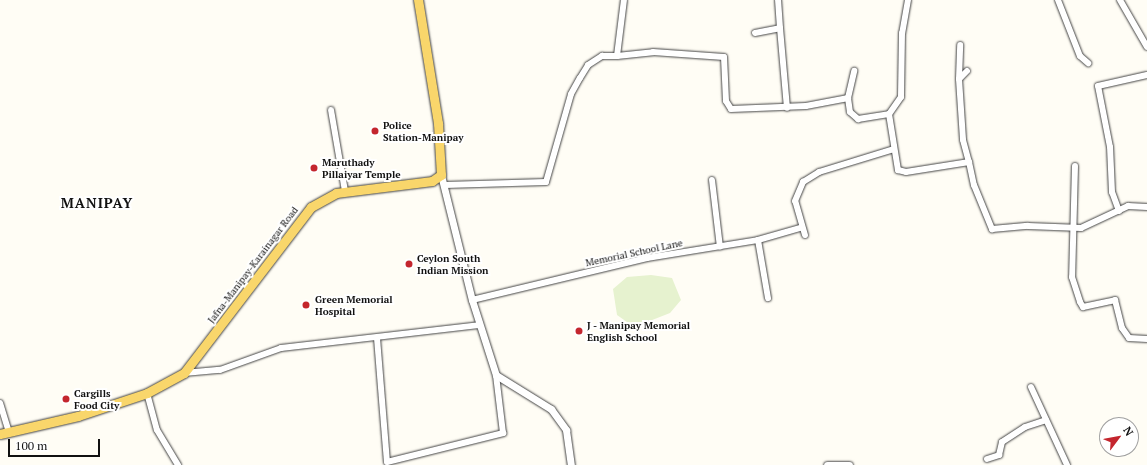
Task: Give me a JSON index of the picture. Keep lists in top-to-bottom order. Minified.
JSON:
{"streets":{"main road":["Jafna-Manipay-Karainagar Road"],"street":["Memorial School Lane"]},"districts":["MANIPAY"],"places":["Police Station-Manipay","Maruthady Pillaiyar Temple","Ceylon South Indian Mission","Green Memorial Hospital","J - Manipay Memorial English School","Cargills Food City"],"scale_bar":"100 m","north":"top right"}
